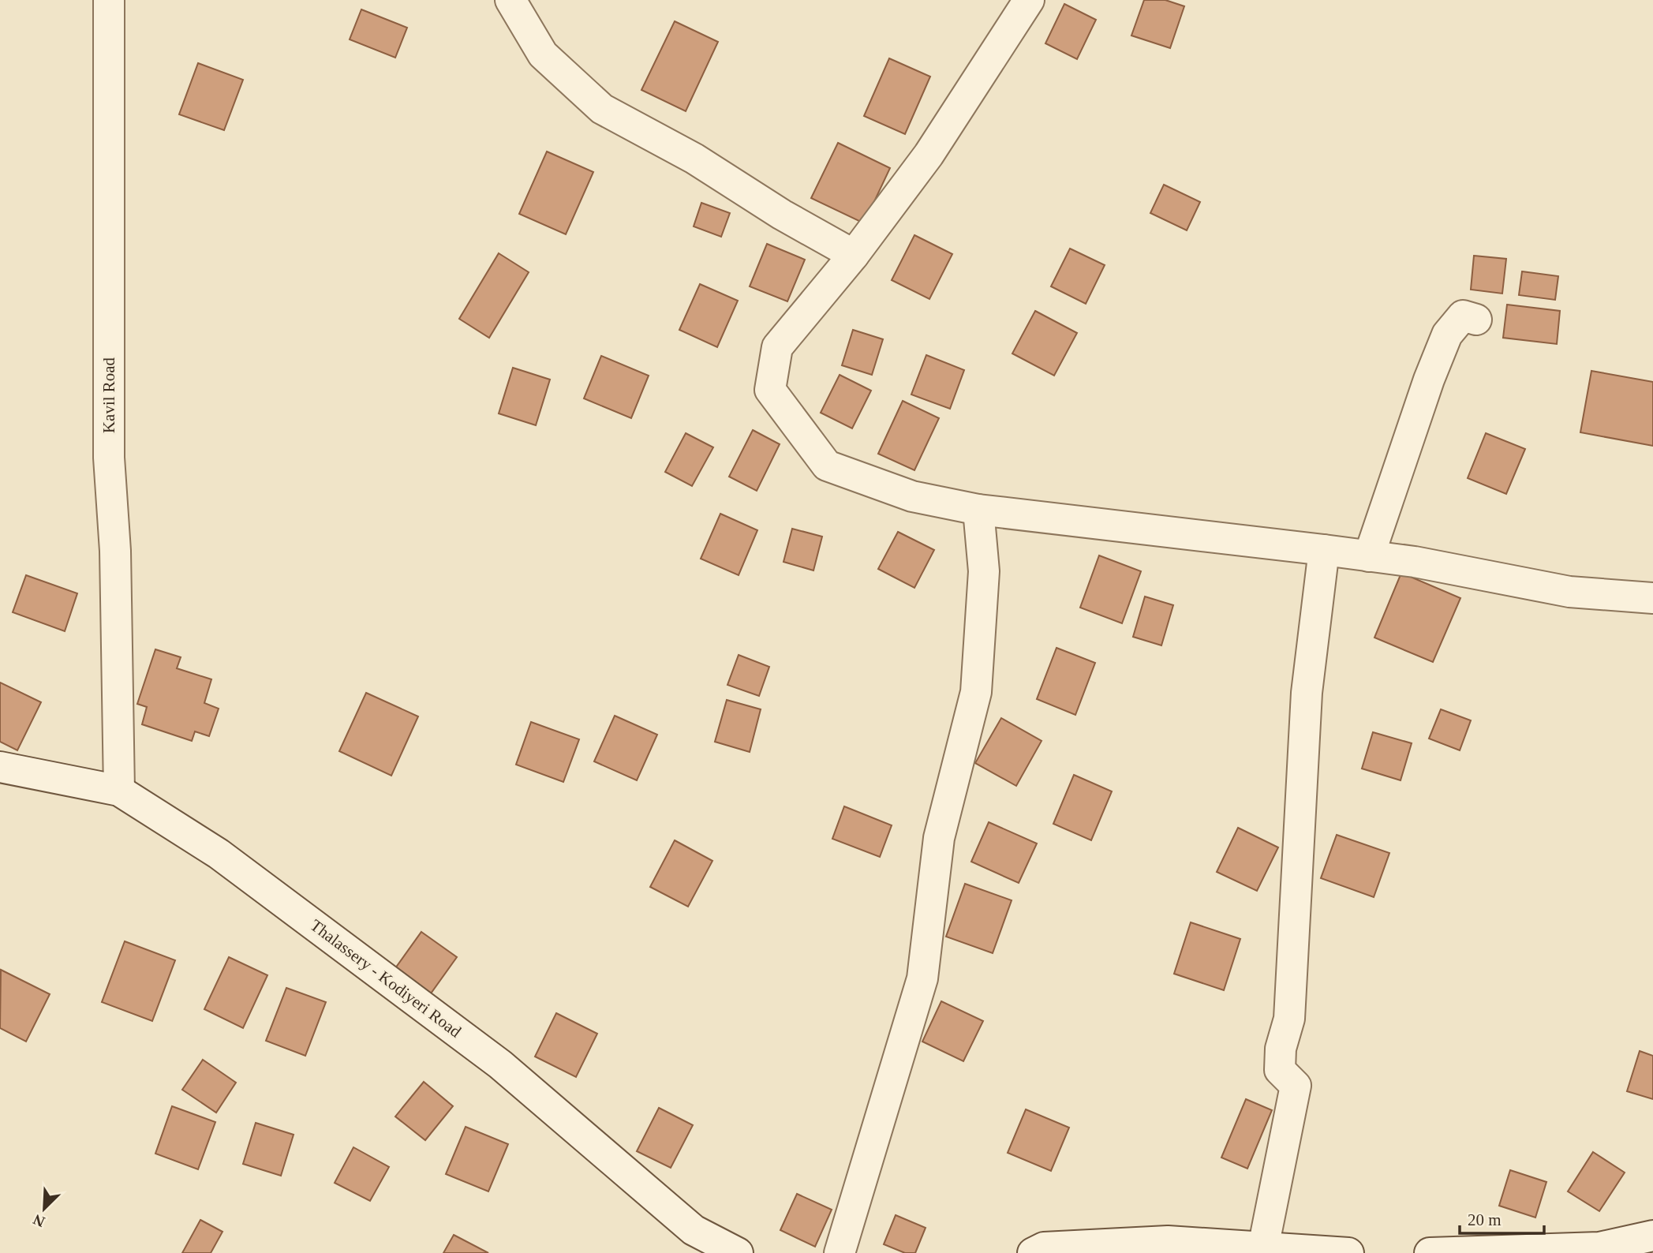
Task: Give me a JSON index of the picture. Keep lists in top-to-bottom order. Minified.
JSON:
{"streets":{"street":["Kavil Road","Thalassery - Kodiyeri Road"]},"crossings":[["Kavil Road","Thalassery - Kodiyeri Road"]],"scale_bar":"20 m","north":"bottom left"}
